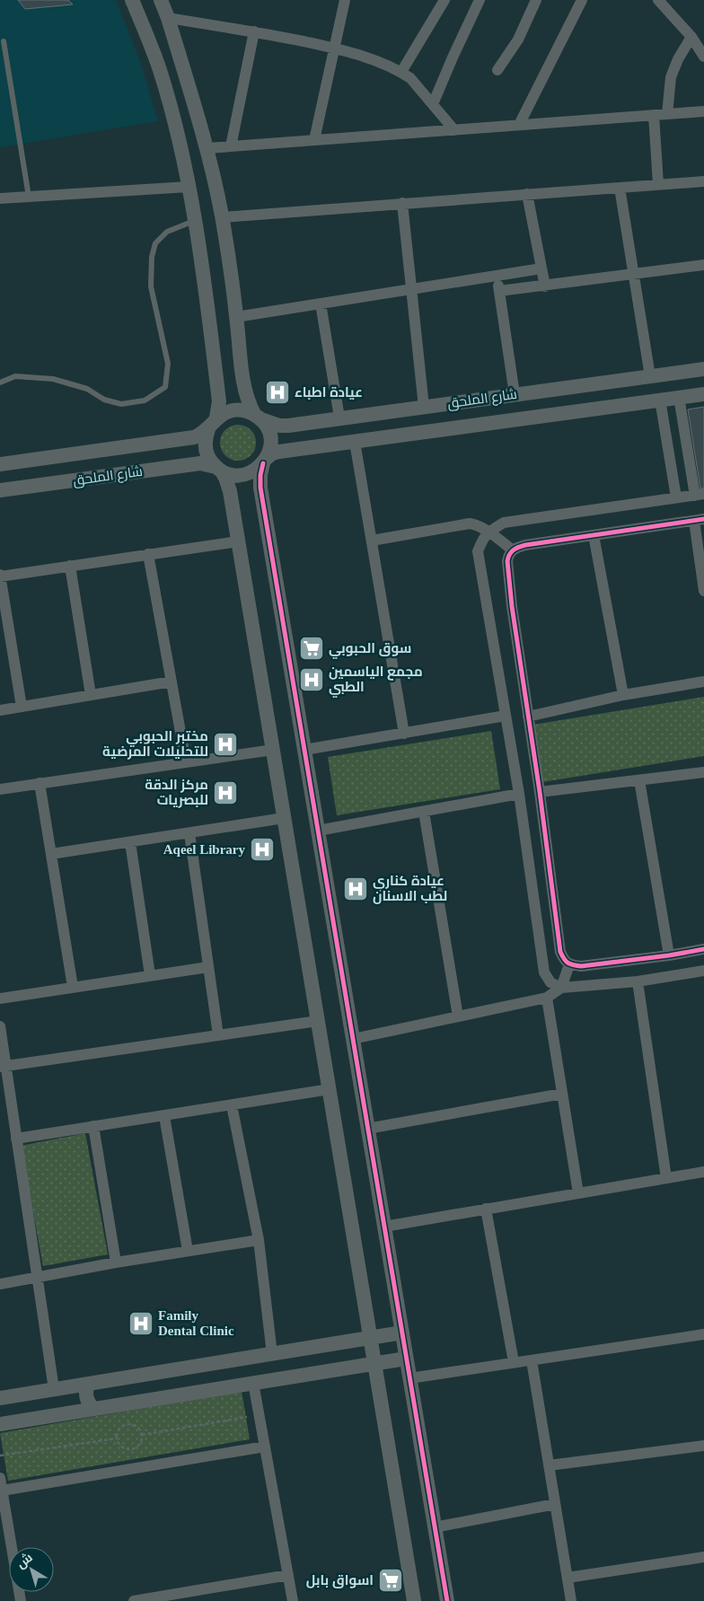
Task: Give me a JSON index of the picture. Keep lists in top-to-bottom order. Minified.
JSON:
{"streets":{"street":["شارع الملحق"]},"places":{"hospital":["عيادة اطباء","مجمع الياسمين الطبي","مختبر الحبوبي للتحليلات المرضية","مركز الدقة للبصريات","Aqeel Library","عيادة كناري لطب الاسنان","Family Dental Clinic"],"supermarket":["سوق الحبوبي","اسواق بابل"]},"north":"top left"}
